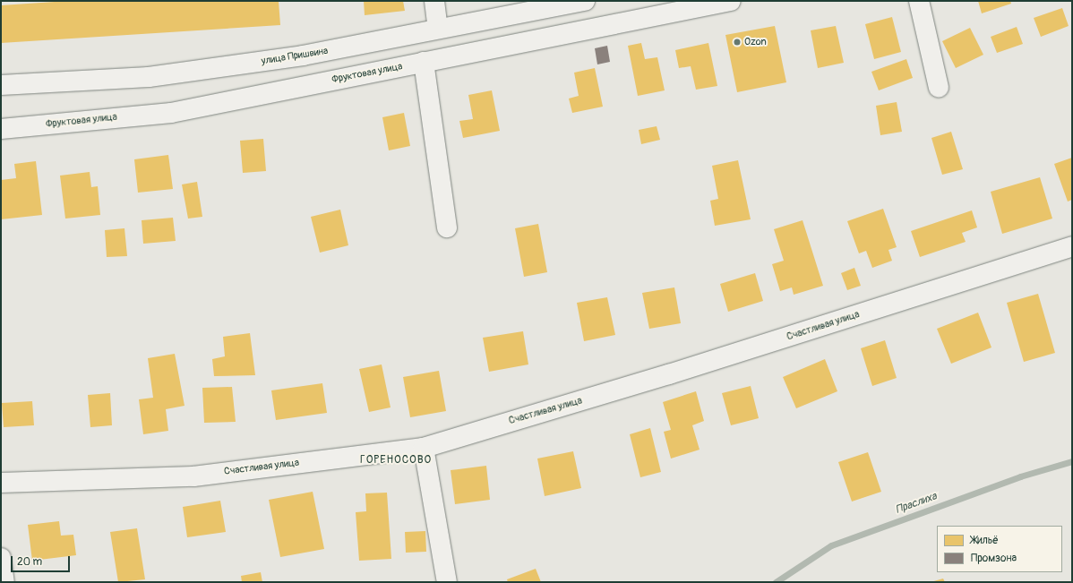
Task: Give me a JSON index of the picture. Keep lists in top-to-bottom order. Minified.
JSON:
{"streets":{"street":["улица Пришвина","Фруктовая улица","Счастливая улица"]},"districts":["ГОРЕНОСОВО"],"water":["Праслиха"],"places":["Ozon"],"legend":["Жильё","Промзона"],"scale_bar":"20 m"}
